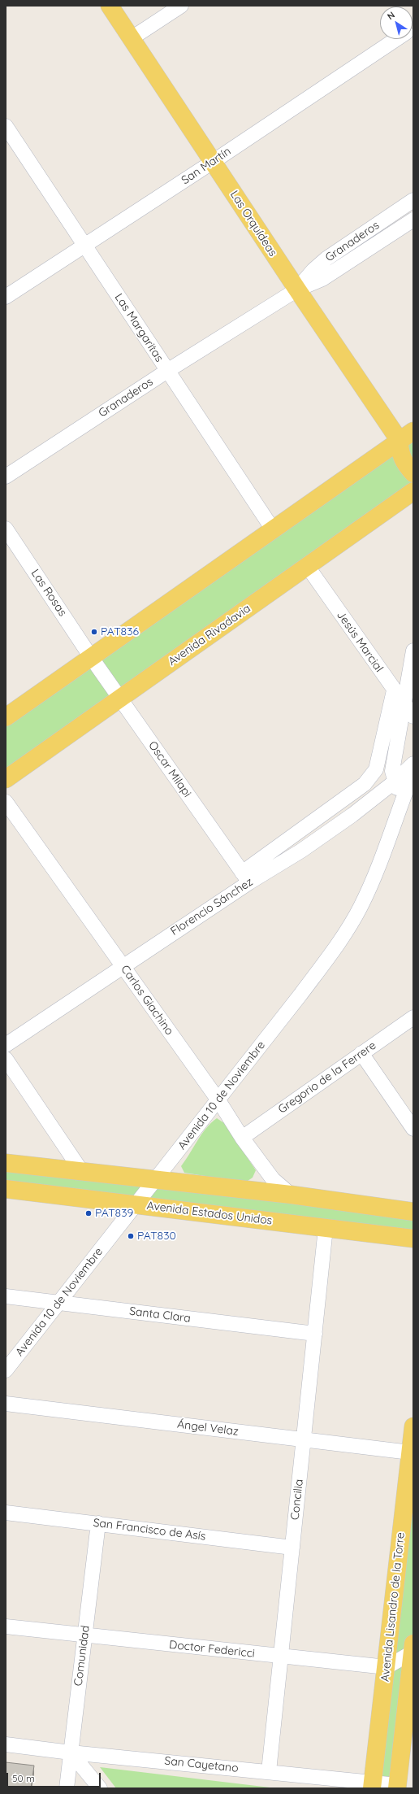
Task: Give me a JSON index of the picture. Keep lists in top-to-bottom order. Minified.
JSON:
{"streets":{"main road":["Las Orquídeas","Avenida Rivadavia","Avenida Estados Unidos","Avenida Lisandro de la Torre"],"street":["San Martín","Granaderos","Las Margaritas","Las Rosas","Jesús Marcial","Oscar Milapi","Florencio Sánchez","Carlos Giachino","Gregorio de la Ferrere","Avenida 10 de Noviembre","Santa Clara","Ángel Velaz","Concilia","San Francisco de Asís","Doctor Federicci","Comunidad","San Cayetano"]},"crossings":[["San Martín","Las Orquídeas"],["San Martín","Las Margaritas"],["Las Orquídeas","Granaderos"],["Granaderos","Las Margaritas"],["Las Rosas","Oscar Milapi"],["Avenida Rivadavia","Jesús Marcial"],["Avenida Rivadavia","Oscar Milapi"],["Oscar Milapi","Florencio Sánchez"],["Florencio Sánchez","Carlos Giachino"],["Carlos Giachino","Gregorio de la Ferrere"],["Carlos Giachino","Avenida 10 de Noviembre"],["Avenida 10 de Noviembre","Avenida Estados Unidos"],["Avenida 10 de Noviembre","Santa Clara"],["Avenida Estados Unidos","Concilia"],["Santa Clara","Concilia"],["Ángel Velaz","Concilia"],["Ángel Velaz","Avenida Lisandro de la Torre"],["Concilia","San Francisco de Asís"],["Concilia","Doctor Federicci"],["Concilia","San Cayetano"],["San Francisco de Asís","Comunidad"],["Avenida Lisandro de la Torre","Doctor Federicci"],["Avenida Lisandro de la Torre","San Cayetano"],["Doctor Federicci","Comunidad"],["Comunidad","San Cayetano"]],"places":["PAT836","PAT839","PAT830"],"scale_bar":"50 m","north":"top left"}
